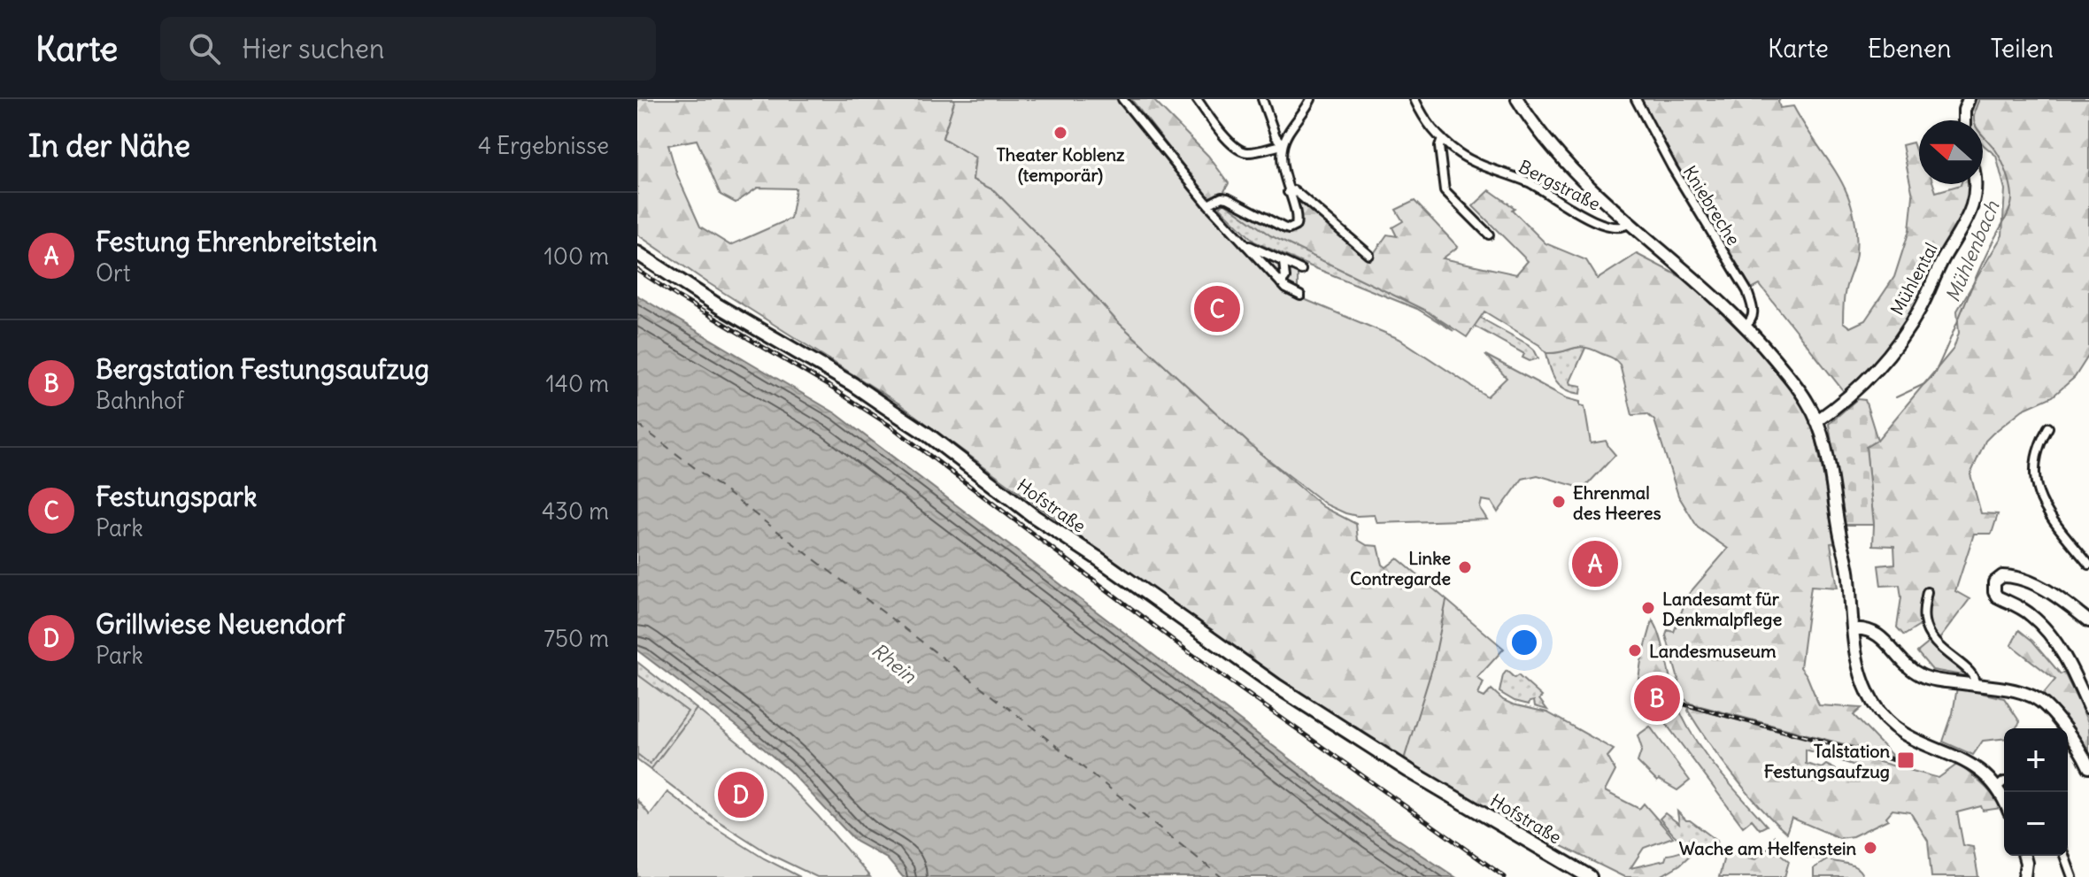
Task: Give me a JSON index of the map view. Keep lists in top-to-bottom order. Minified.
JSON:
{"streets":{"main road":["Mühlental","Hofstraße"],"street":["Bergstraße","Kniebreche"]},"water":["Mühlenbach","Rhein"],"places":{"other":["Theater Koblenz (temporär)","Ehrenmal des Heeres","Linke Contregarde","Landesamt für Denkmalpflege","Landesmuseum","Wache am Helfenstein"],"transit":["Talstation Festungsaufzug"]},"north":"left","page":{"header":"Karte","search":"Hier suchen","nav":["Karte","Ebenen","Teilen"],"heading":["In der Nähe","4 Ergebnisse"],"list":[{"mark":"A","name":"Festung Ehrenbreitstein","note":"Ort","value":"100 m"},{"mark":"B","name":"Bergstation Festungsaufzug","note":"Bahnhof","value":"140 m"},{"mark":"C","name":"Festungspark","note":"Park","value":"430 m"},{"mark":"D","name":"Grillwiese Neuendorf","note":"Park","value":"750 m"}],"pins":["C","A","B","D"],"map_buttons":["+","−"]}}
